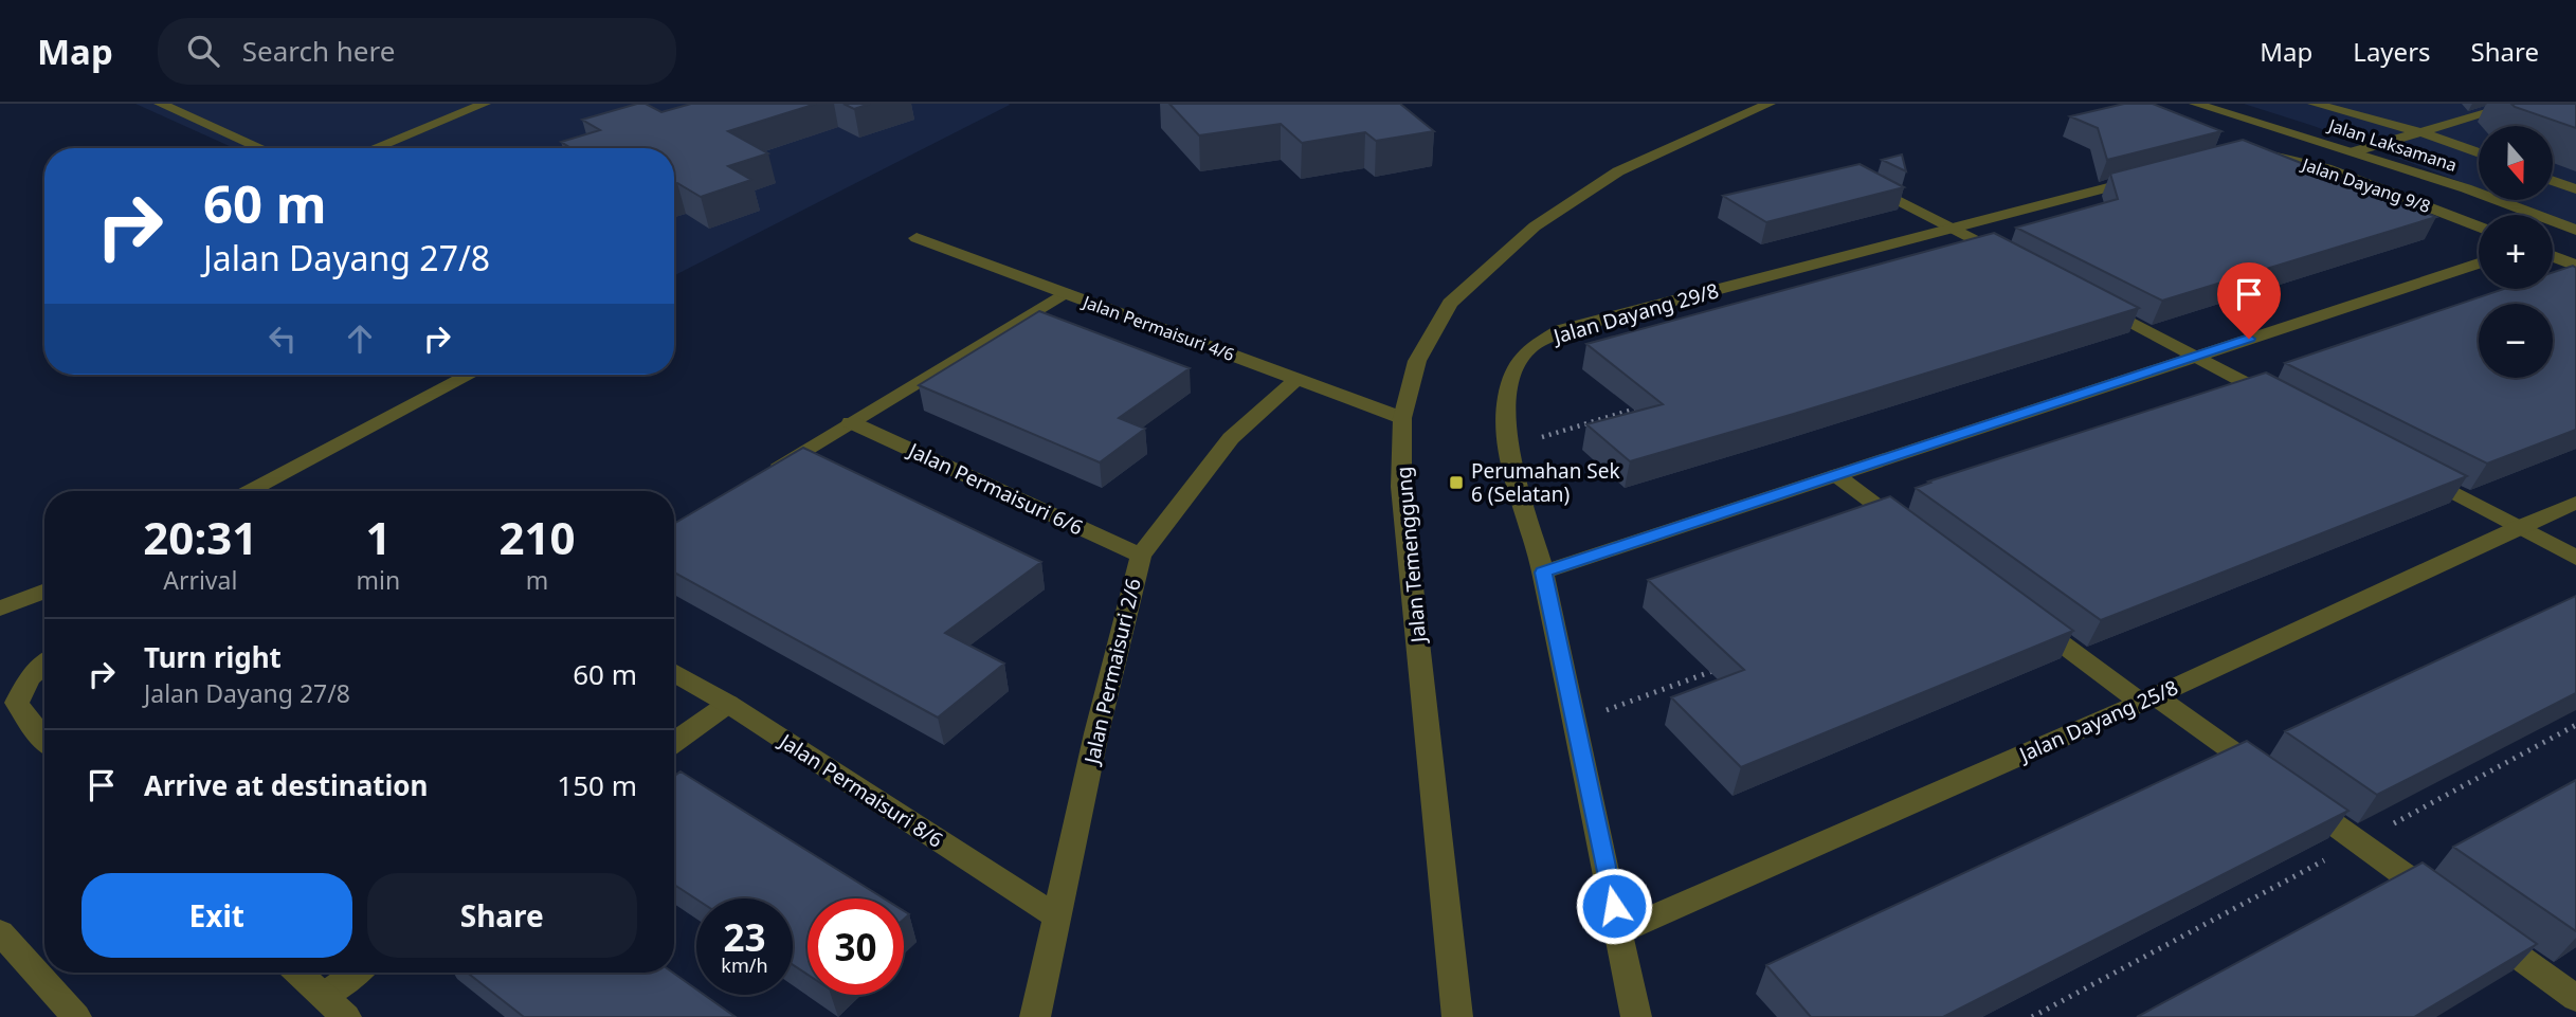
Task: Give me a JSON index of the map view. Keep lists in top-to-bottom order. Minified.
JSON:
{"streets":{"street":["Jalan Laksamana","Jalan Dayang 9/8","Jalan Dayang 29/8","Jalan Permaisuri 4/6","Jalan Permaisuri 6/6","Jalan Temenggung","Jalan Permaisuri 2/6","Jalan Dayang 25/8","Jalan Permaisuri 8/6"]},"crossings":[["Jalan Dayang 29/8","Jalan Dayang 25/8"],["Jalan Permaisuri 4/6","Jalan Temenggung"],["Jalan Permaisuri 4/6","Jalan Permaisuri 2/6"],["Jalan Permaisuri 6/6","Jalan Permaisuri 2/6"],["Jalan Permaisuri 2/6","Jalan Permaisuri 8/6"]],"places":{"transit":["Perumahan Sek 6 (Selatan)"]},"north":"bottom","page":{"header":"Map","search":"Search here","nav":["Map","Layers","Share"],"map_buttons":["+","−"],"turn":["60 m","Jalan Dayang 27/8"],"eta":["20:31","Arrival","1","min","210","m"],"list":[{"name":"Turn right","note":"Jalan Dayang 27/8","value":"60 m"},{"name":"Arrive at destination","value":"150 m"}],"buttons":["Exit","Share"],"speed":"23 km/h","limit":"30"}}
